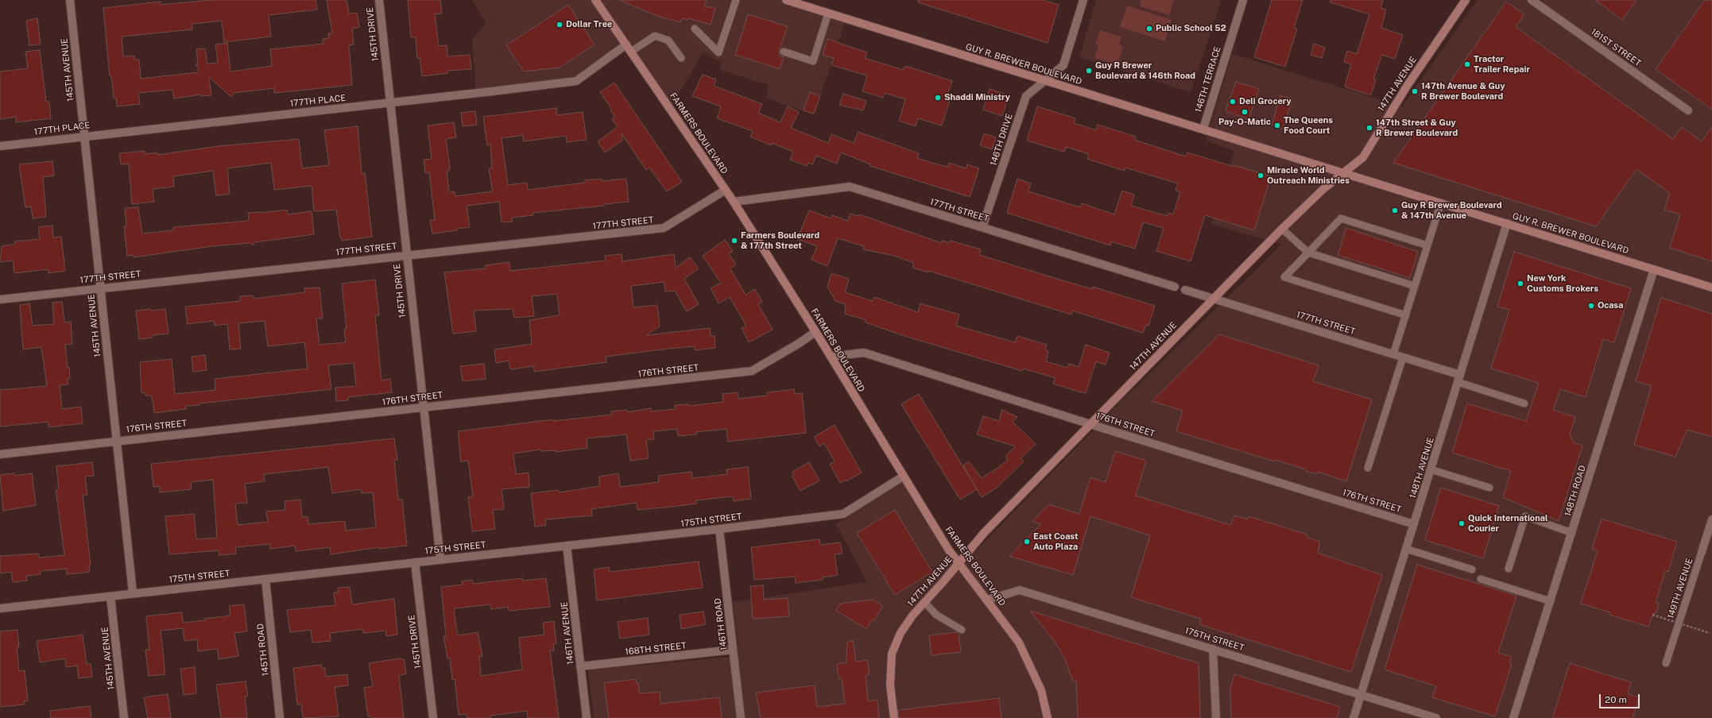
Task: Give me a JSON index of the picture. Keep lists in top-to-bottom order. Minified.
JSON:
{"streets":{"main road":["GUY R. BREWER BOULEVARD","147TH AVENUE","FARMERS BOULEVARD"],"street":["145TH DRIVE","181ST STREET","145TH AVENUE","146TH TERRACE","177TH PLACE","146TH DRIVE","177TH STREET","176TH STREET","148TH AVENUE","148TH ROAD","175TH STREET","149TH AVENUE","146TH ROAD","146TH AVENUE","168TH STREET","145TH ROAD"]},"crossings":[["145TH DRIVE","177TH PLACE"],["145TH DRIVE","177TH STREET"],["145TH DRIVE","176TH STREET"],["145TH DRIVE","175TH STREET"],["GUY R. BREWER BOULEVARD","146TH TERRACE"],["GUY R. BREWER BOULEVARD","147TH AVENUE"],["GUY R. BREWER BOULEVARD","146TH DRIVE"],["GUY R. BREWER BOULEVARD","148TH AVENUE"],["GUY R. BREWER BOULEVARD","148TH ROAD"],["145TH AVENUE","177TH PLACE"],["145TH AVENUE","177TH STREET"],["145TH AVENUE","176TH STREET"],["145TH AVENUE","175TH STREET"],["147TH AVENUE","FARMERS BOULEVARD"],["147TH AVENUE","177TH STREET"],["147TH AVENUE","176TH STREET"],["177TH PLACE","FARMERS BOULEVARD"],["FARMERS BOULEVARD","177TH STREET"],["FARMERS BOULEVARD","176TH STREET"],["FARMERS BOULEVARD","175TH STREET"],["146TH DRIVE","177TH STREET"],["177TH STREET","148TH AVENUE"],["176TH STREET","148TH AVENUE"],["148TH AVENUE","175TH STREET"],["175TH STREET","146TH ROAD"],["175TH STREET","146TH AVENUE"],["175TH STREET","145TH ROAD"],["146TH ROAD","168TH STREET"],["146TH AVENUE","168TH STREET"]],"places":["Dollar Tree","Public School 52","Tractor Trailer Repair","Guy R Brewer Boulevard & 146th Road","147th Avenue & Guy R Brewer Boulevard","Shaddi Ministry","Deli Grocery","Pay-O-Matic","The Queens Food Court","147th Street & Guy R Brewer Boulevard","Miracle World Outreach Ministries","Guy R Brewer Boulevard & 147th Avenue","Farmers Boulevard & 177th Street","New York Customs Brokers","Ocasa","Quick International Courier","East Coast Auto Plaza"],"scale_bar":"20 m"}
